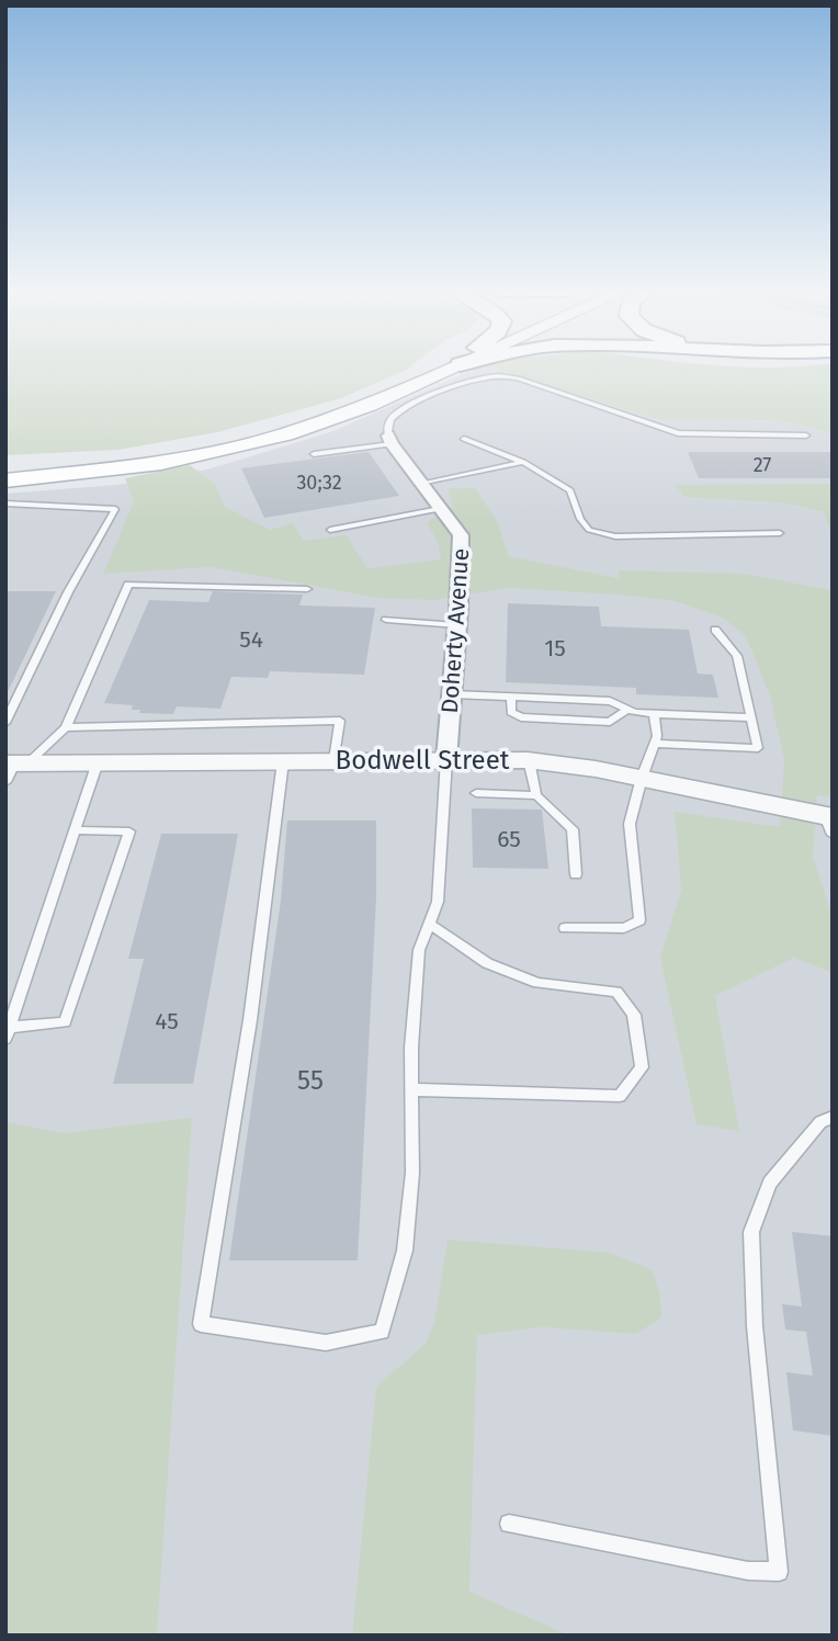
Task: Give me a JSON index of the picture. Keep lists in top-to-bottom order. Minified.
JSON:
{"streets":{"street":["Doherty Avenue","Bodwell Street"]},"crossings":[["Doherty Avenue","Bodwell Street"]],"house_numbers":["27","30;32","54","15","65","45","55"]}
